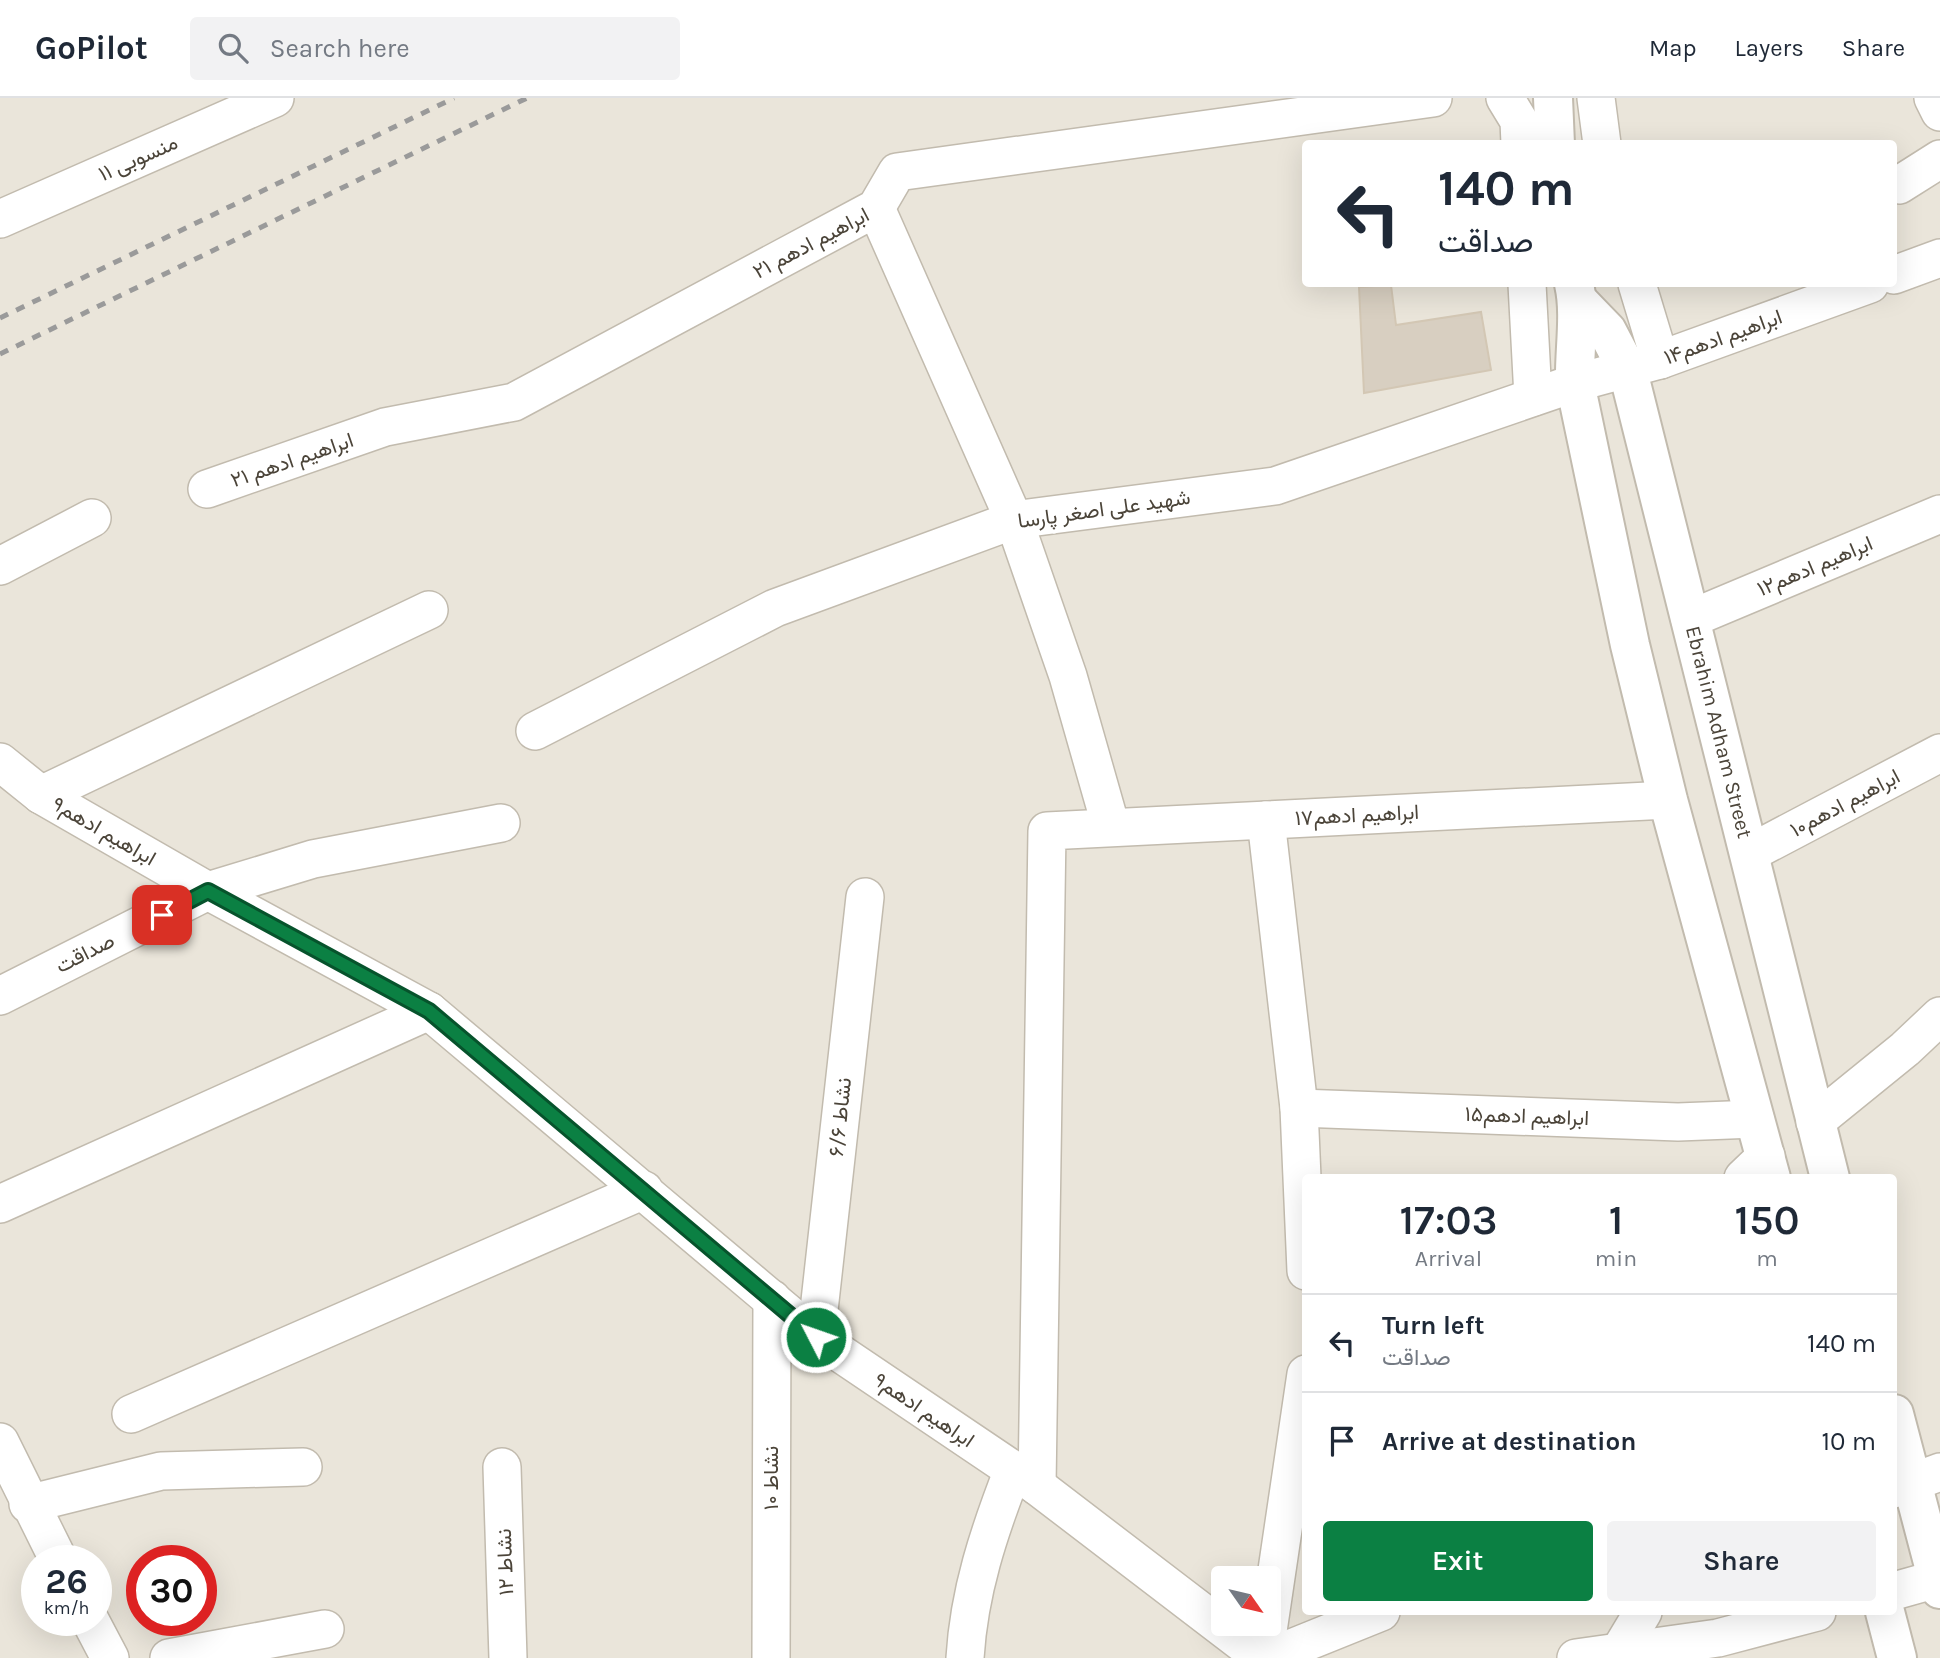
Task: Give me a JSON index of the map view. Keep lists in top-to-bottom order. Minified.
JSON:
{"streets":{"street":["منسوبی ۱۱","ابراهیم ادهم ۲۱","ابراهیم ادهم۱۴","شهید علی اصغر پارسا","ابراهیم ادهم۱۲","Ebrahim Adham Street","ابراهیم ادهم۱۰","ابراهیم ادهم۱۷","ابراهیم ادهم۹","صداقت","ابراهیم ادهم۱۵","نشاط ۶/۶","نشاط ۱۰","نشاط ۱۲"]},"crossings":[["ابراهیم ادهم۱۴","شهید علی اصغر پارسا"],["ابراهیم ادهم۱۴","Ebrahim Adham Street"],["شهید علی اصغر پارسا","Ebrahim Adham Street"],["ابراهیم ادهم۱۲","Ebrahim Adham Street"],["Ebrahim Adham Street","ابراهیم ادهم۱۰"],["Ebrahim Adham Street","ابراهیم ادهم۱۷"],["Ebrahim Adham Street","ابراهیم ادهم۱۵"],["ابراهیم ادهم۱۷","ابراهیم ادهم۹"],["ابراهیم ادهم۹","صداقت"],["ابراهیم ادهم۹","نشاط ۶/۶"],["ابراهیم ادهم۹","نشاط ۱۰"]],"north":"bottom right","page":{"header":"GoPilot","search":"Search here","nav":["Map","Layers","Share"],"turn":["140 m","صداقت"],"eta":["17:03","Arrival","1","min","150","m"],"list":[{"name":"Turn left","note":"صداقت","value":"140 m"},{"name":"Arrive at destination","value":"10 m"}],"buttons":["Exit","Share"],"speed":"26 km/h","limit":"30"}}
